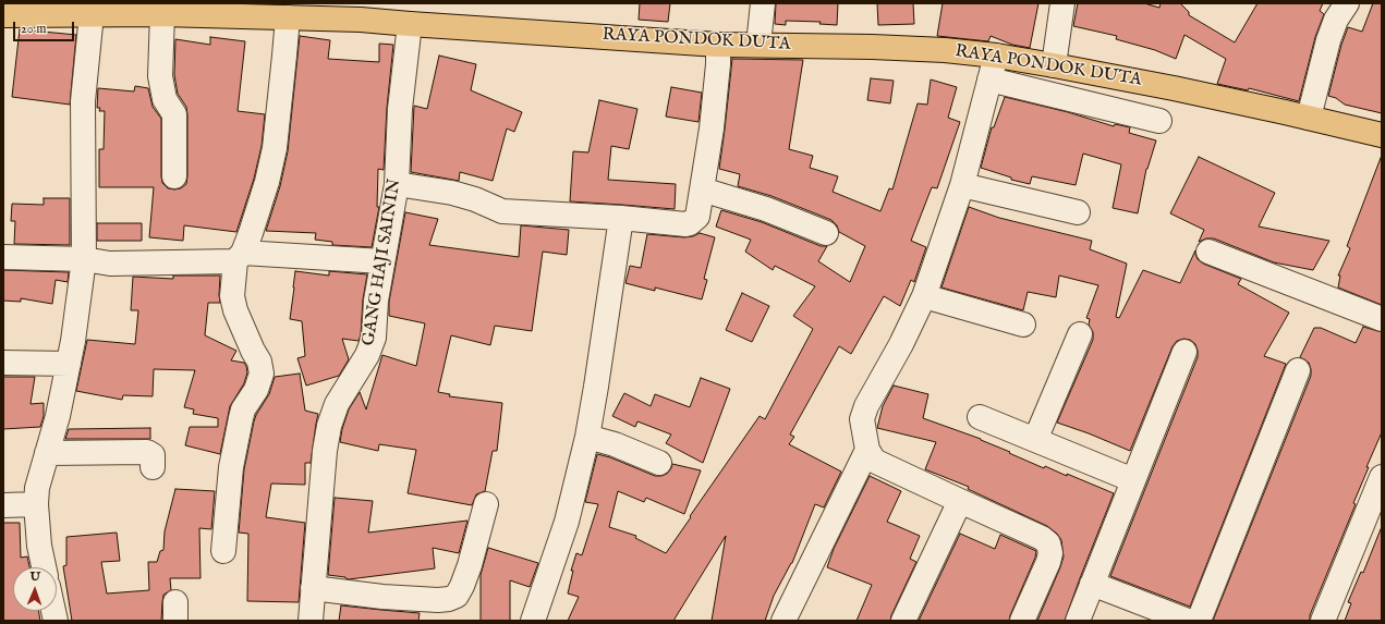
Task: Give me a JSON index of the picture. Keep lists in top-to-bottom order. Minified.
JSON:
{"streets":{"main road":["RAYA PONDOK DUTA"],"street":["GANG HAJI SAININ"]},"crossings":[["RAYA PONDOK DUTA","GANG HAJI SAININ"]],"scale_bar":"20 m","north":"top"}
